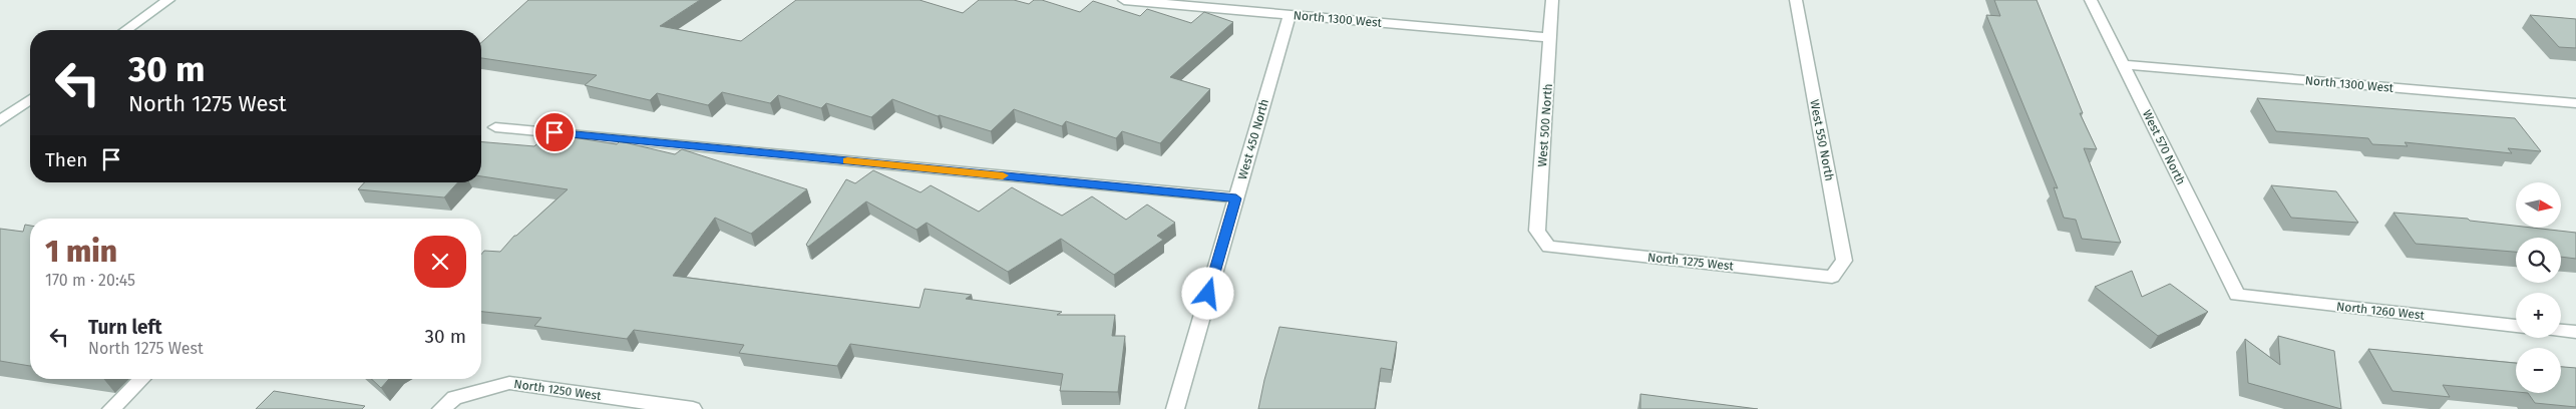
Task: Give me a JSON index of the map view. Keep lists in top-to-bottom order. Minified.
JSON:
{"streets":{"street":["North 1300 West","West 500 North","West 450 North","West 550 North","West 570 North","North 1275 West","North 1260 West","North 1250 West"]},"crossings":[["North 1300 West","West 500 North"],["North 1300 West","West 450 North"],["North 1300 West","West 570 North"],["West 500 North","North 1275 West"],["West 550 North","North 1275 West"],["West 570 North","North 1260 West"]],"north":"right","page":{"turn":["30 m","North 1275 West"],"then":"Then","map_buttons":["+","−"],"heading":["1 min","170 m · 20:45"],"list":[{"name":"Turn left","note":"North 1275 West","value":"30 m"}]}}
